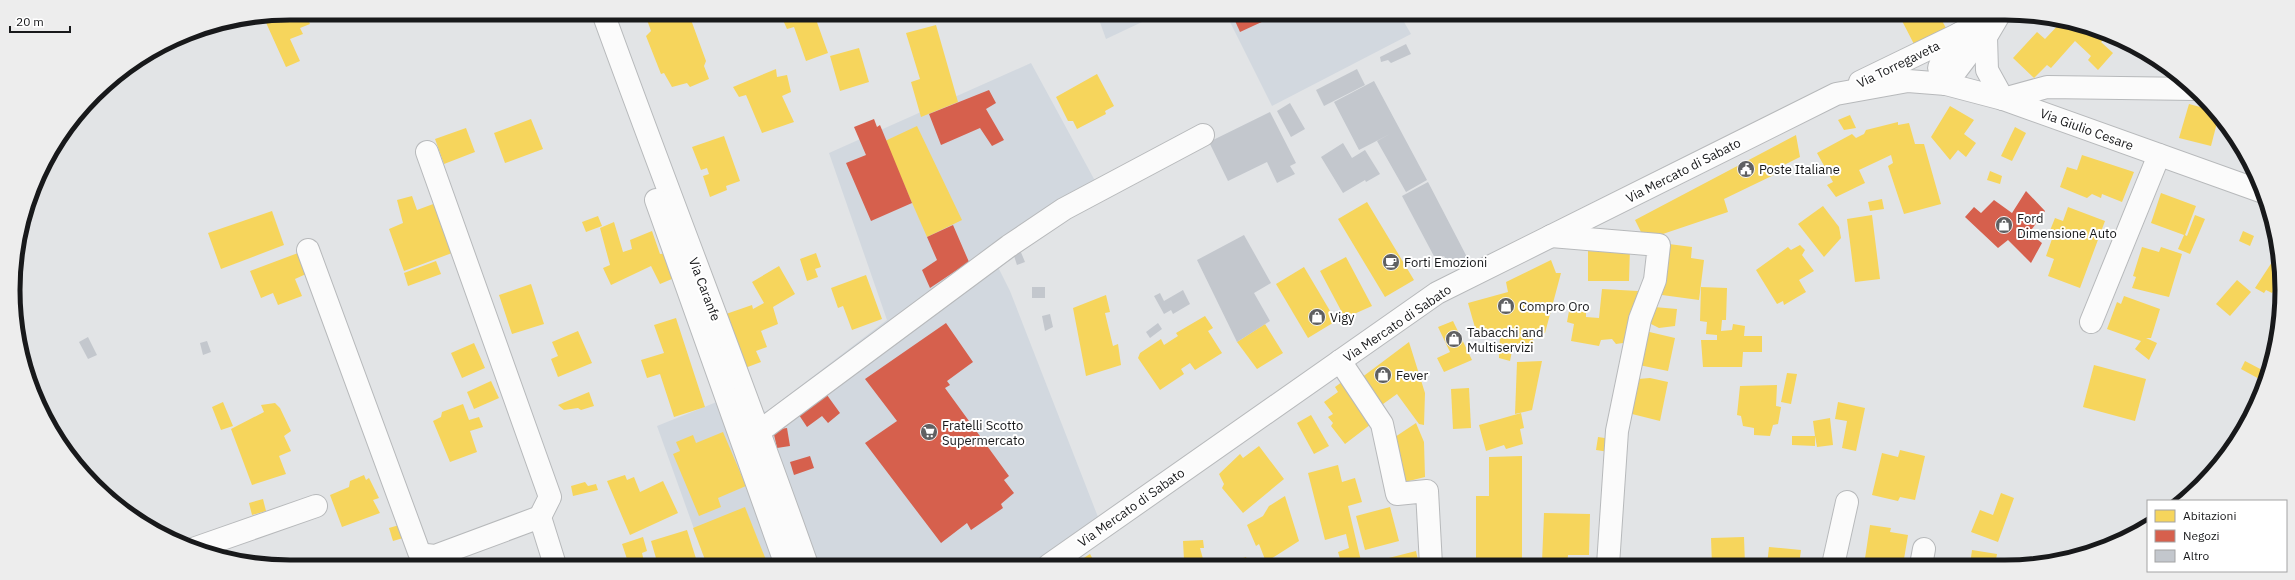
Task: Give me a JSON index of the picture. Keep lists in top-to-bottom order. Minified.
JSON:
{"streets":{"street":["Via Torregaveta","Via Giulio Cesare","Via Mercato di Sabato","Via Caranfe"]},"crossings":[["Via Torregaveta","Via Giulio Cesare"],["Via Torregaveta","Via Mercato di Sabato"],["Via Giulio Cesare","Via Mercato di Sabato"]],"places":{"public building":["Poste Italiane"],"shop":["Ford Dimensione Auto","Compro Oro","Vigy","Tabacchi and Multiservizi","Fever"],"cafe":["Forti Emozioni"],"supermarket":["Fratelli Scotto Supermercato"]},"legend":["Abitazioni","Negozi","Altro"],"scale_bar":"20 m"}
